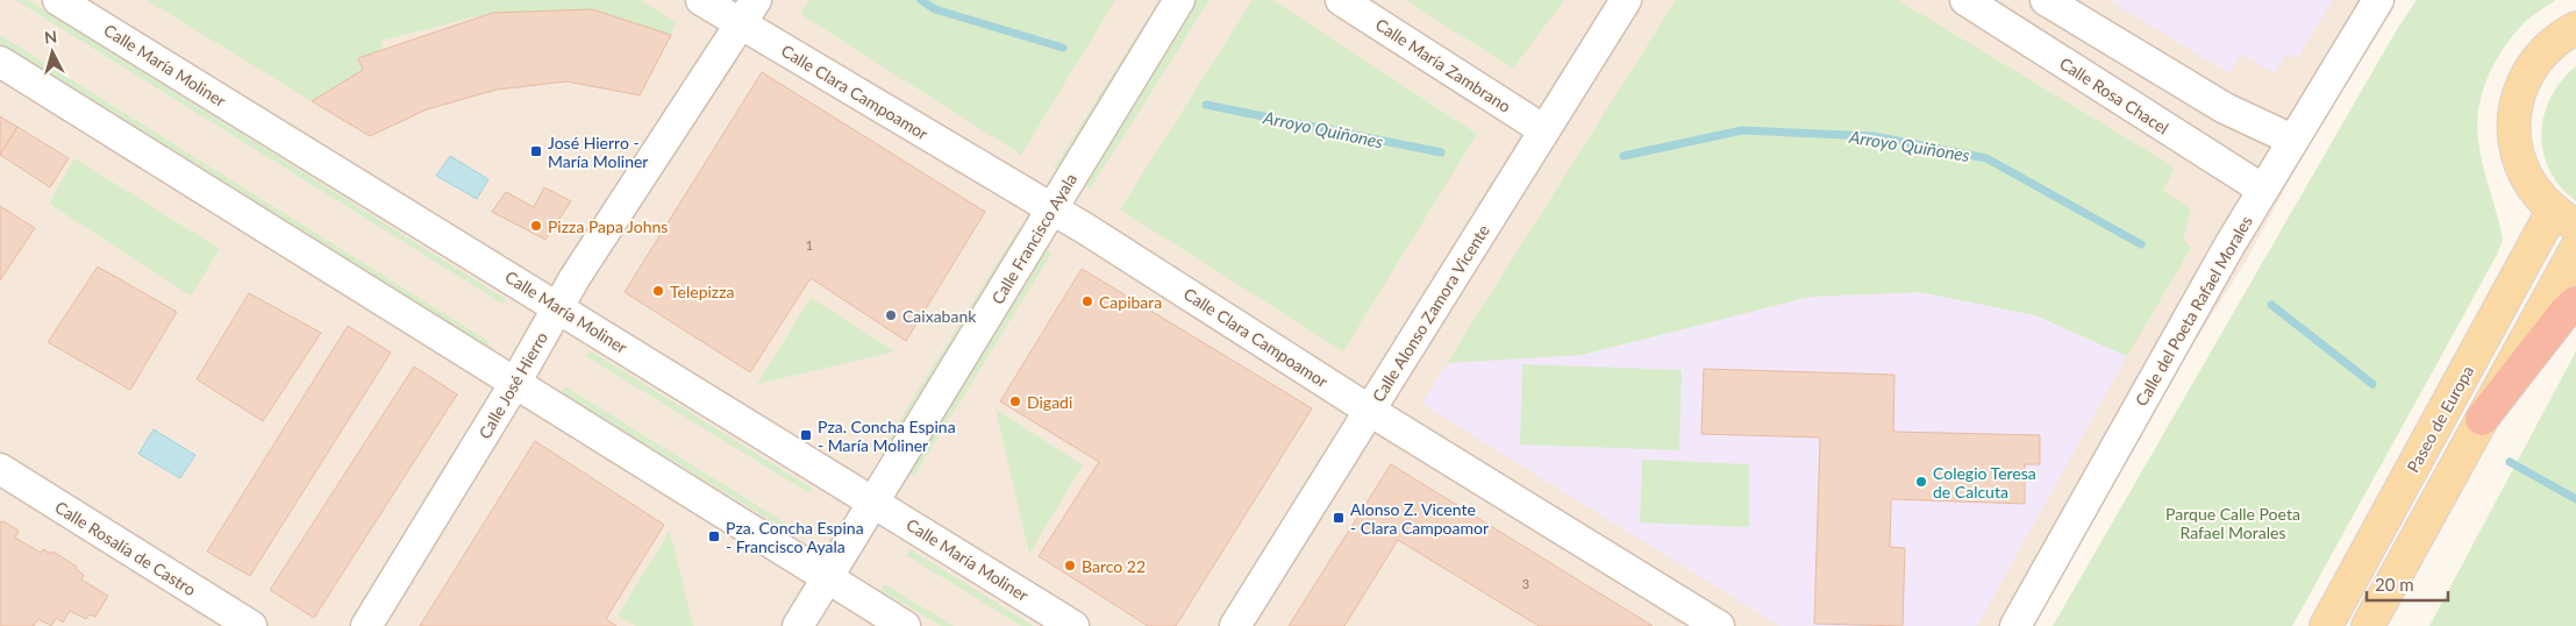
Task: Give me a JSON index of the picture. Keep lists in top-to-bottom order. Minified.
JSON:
{"streets":{"main road":["Paseo de Europa"],"street":["Calle María Moliner","Calle María Zambrano","Calle Clara Campoamor","Calle Rosa Chacel","Calle Francisco Ayala","Calle del Poeta Rafael Morales","Calle Alonso Zamora Vicente","Calle José Hierro","Calle Rosalía de Castro"]},"crossings":[["Calle María Moliner","Calle Francisco Ayala"],["Calle María Moliner","Calle José Hierro"],["Calle María Zambrano","Calle Alonso Zamora Vicente"],["Calle Clara Campoamor","Calle Francisco Ayala"],["Calle Clara Campoamor","Calle Alonso Zamora Vicente"],["Calle Clara Campoamor","Calle José Hierro"],["Calle Rosa Chacel","Calle del Poeta Rafael Morales"]],"water":["Arroyo Quiñones"],"parks":["Parque Calle Poeta Rafael Morales"],"places":{"transit":["José Hierro - María Moliner","Pza. Concha Espina - María Moliner","Alonso Z. Vicente - Clara Campoamor","Pza. Concha Espina - Francisco Ayala"],"other":["Pizza Papa Johns","Telepizza","Capibara","Caixabank","Digadi","Colegio Teresa de Calcuta","Barco 22"]},"house_numbers":["1","3"],"scale_bar":"20 m","north":"top"}
